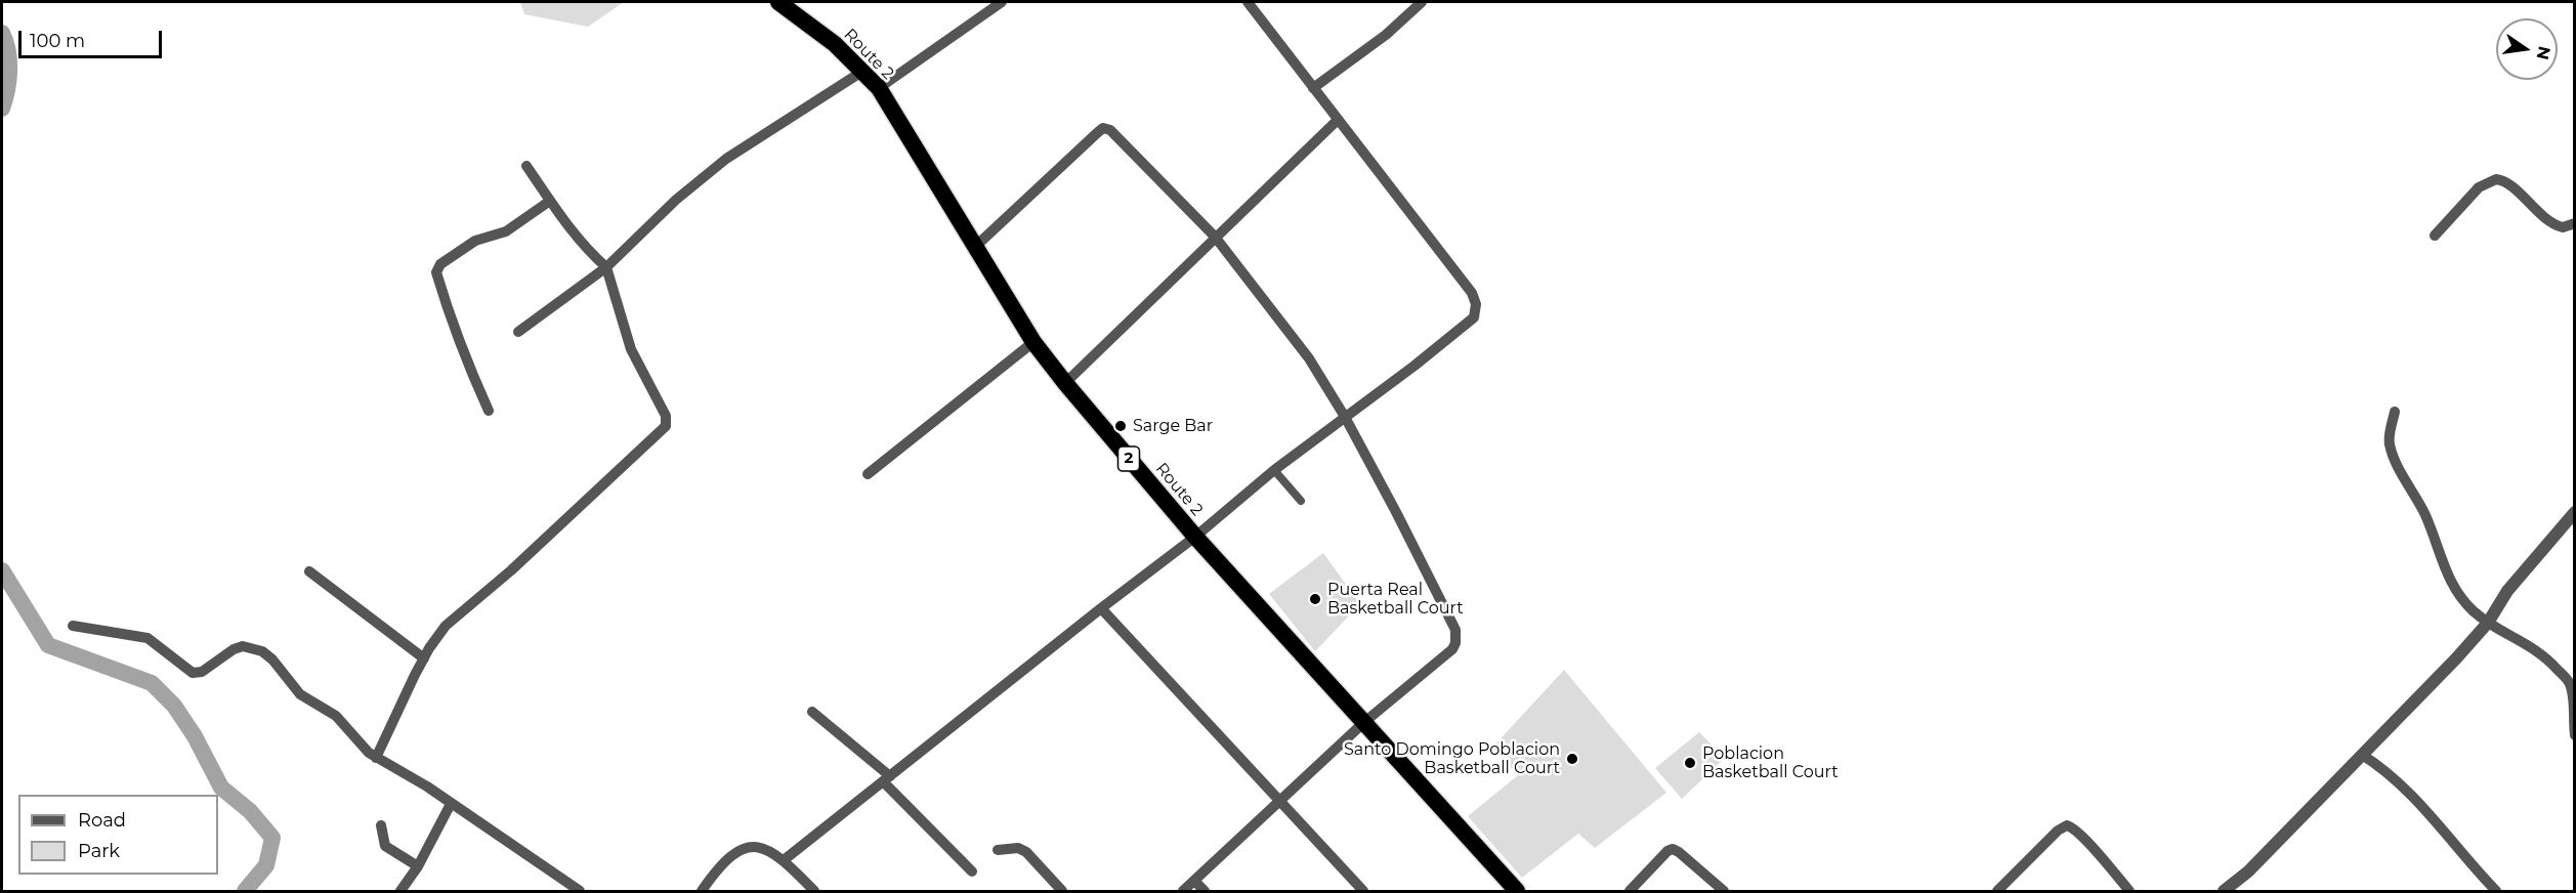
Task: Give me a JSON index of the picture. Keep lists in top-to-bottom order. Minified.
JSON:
{"streets":{"highway":["Route 2","2"]},"places":["Sarge Bar","Puerta Real Basketball Court","Santo Domingo Poblacion Basketball Court","Poblacion Basketball Court"],"legend":["Road","Park"],"scale_bar":"100 m","north":"right"}
